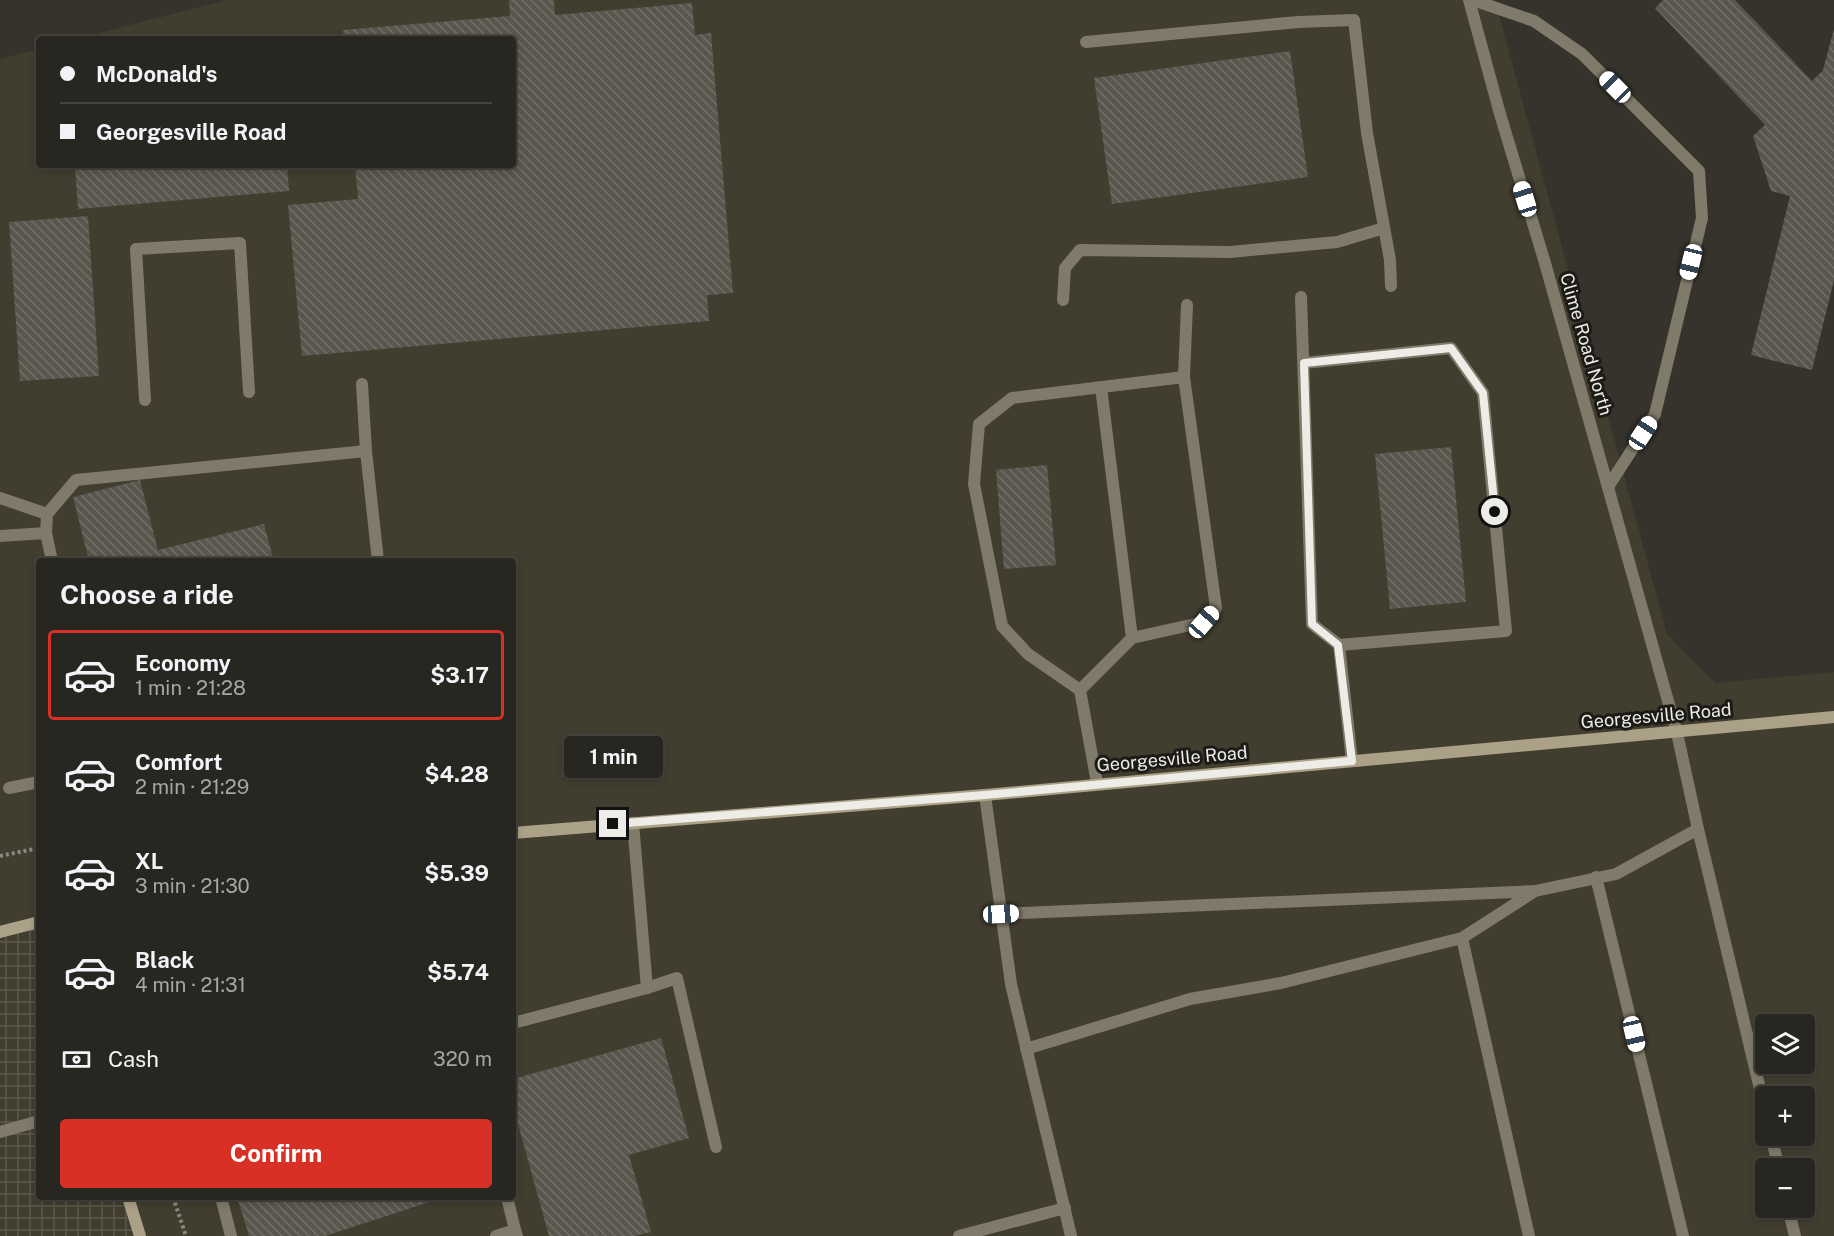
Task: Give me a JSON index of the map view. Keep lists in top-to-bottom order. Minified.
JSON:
{"streets":{"main road":["Georgesville Road"],"street":["Clime Road North"]},"crossings":[["Clime Road North","Georgesville Road"]],"page":{"banner":["McDonald's","Georgesville Road"],"heading":"Choose a ride","list":[{"name":"Economy","note":"1 min · 21:28","value":"$3.17"},{"name":"Comfort","note":"2 min · 21:29","value":"$4.28"},{"name":"XL","note":"3 min · 21:30","value":"$5.39"},{"name":"Black","note":"4 min · 21:31","value":"$5.74"}],"bubble":"1 min","map_buttons":["+","−"],"pay":["Cash","320 m"],"buttons":"Confirm"}}
